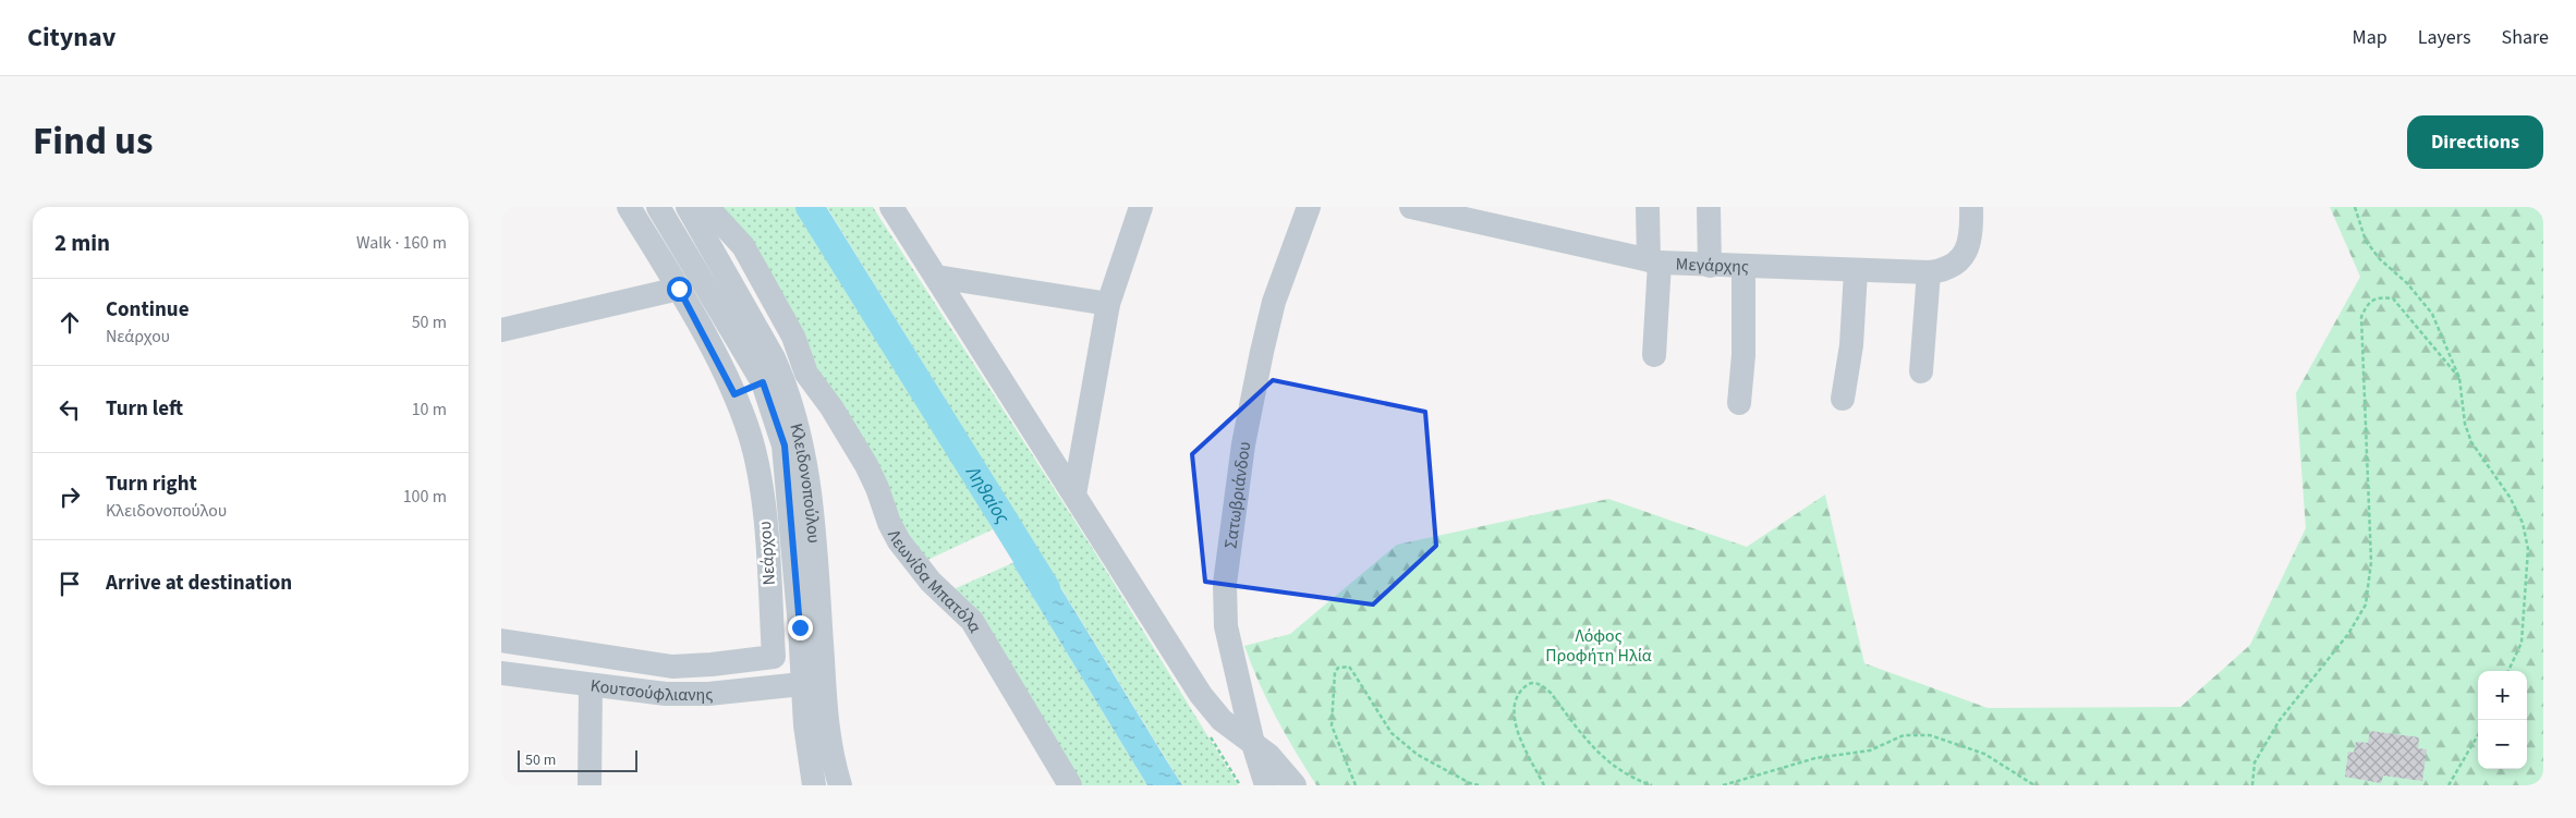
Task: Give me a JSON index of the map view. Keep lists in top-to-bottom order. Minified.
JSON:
{"streets":{"street":["Μεγάρχης","Κλειδονοπούλου","Σατωβριάνδου","Νεάρχου","Λεωνίδα Μπατόλα","Κουτσούφλιανης"]},"crossings":[["Κλειδονοπούλου","Λεωνίδα Μπατόλα"],["Κλειδονοπούλου","Κουτσούφλιανης"]],"water":["Ληθαίος"],"parks":["Λόφος Προφήτη Ηλία"],"scale_bar":"50 m","page":{"header":"Citynav","nav":["Map","Layers","Share"],"title":"Find us","buttons":"Directions","heading":["2 min","Walk · 160 m"],"list":[["Continue","Νεάρχου","50 m"],["Turn left","10 m"],["Turn right","Κλειδονοπούλου","100 m"],"Arrive at destination"],"map_buttons":["+","−"],"scale":"50 m"}}
